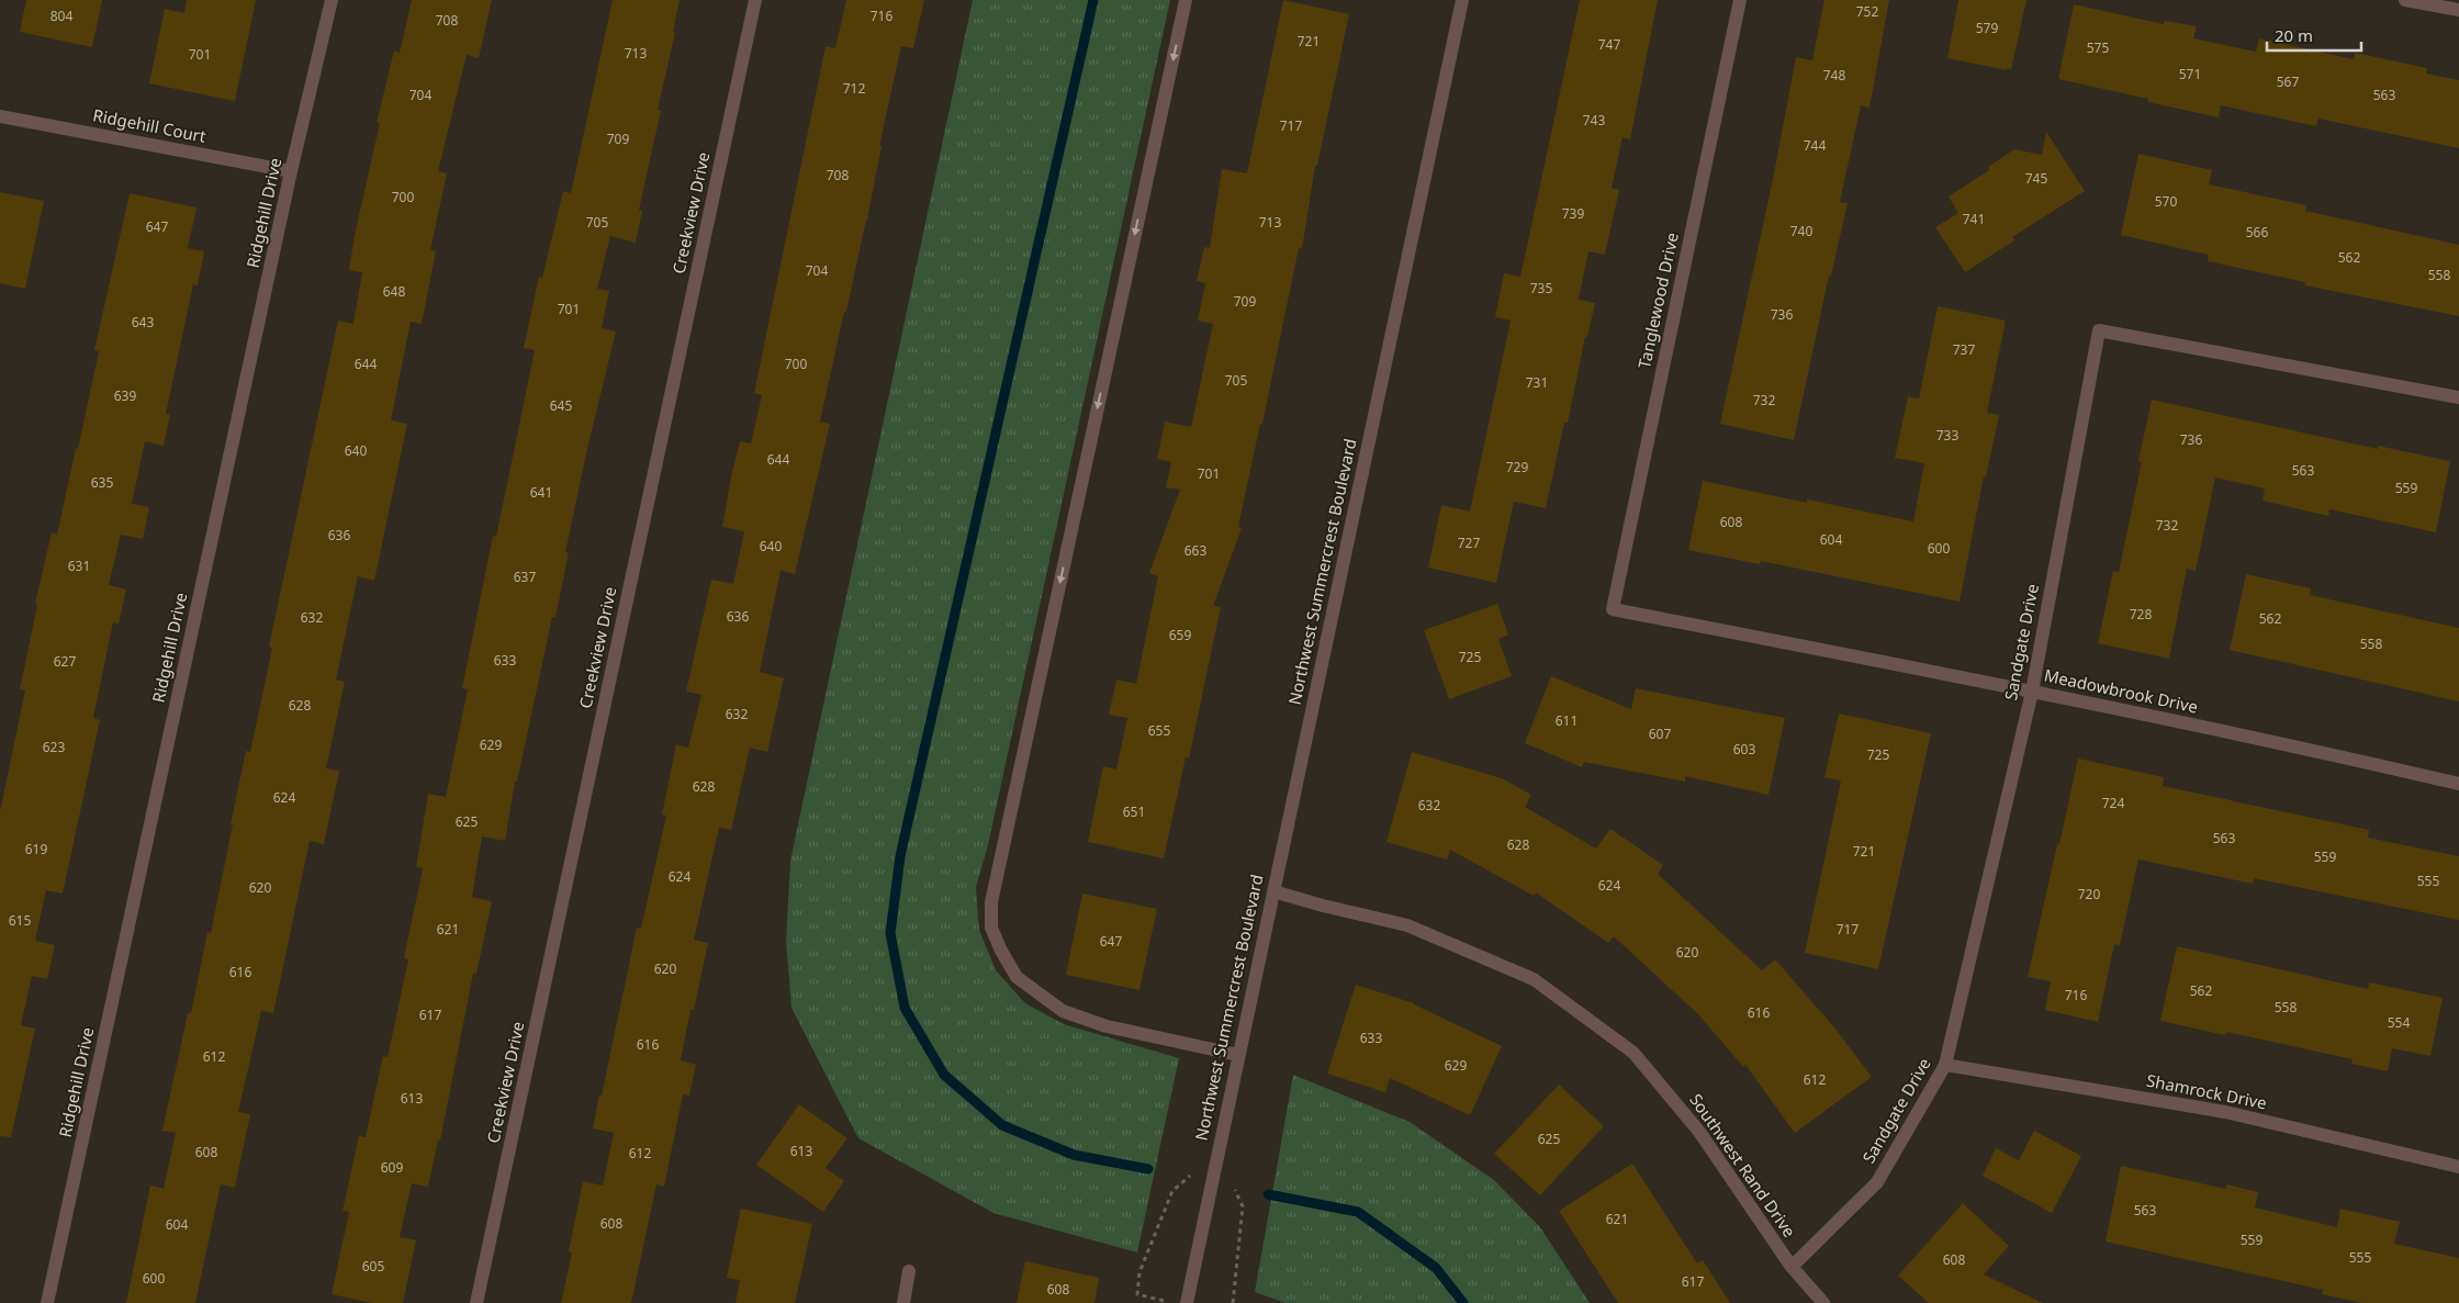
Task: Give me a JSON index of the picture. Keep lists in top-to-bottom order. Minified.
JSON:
{"streets":{"street":["Ridgehill Court","Ridgehill Drive","Creekview Drive","Tanglewood Drive","Northwest Summercrest Boulevard","Sandgate Drive","Meadowbrook Drive","Shamrock Drive","Southwest Rand Drive"]},"crossings":[["Ridgehill Court","Ridgehill Drive"],["Tanglewood Drive","Meadowbrook Drive"],["Northwest Summercrest Boulevard","Southwest Rand Drive"],["Sandgate Drive","Meadowbrook Drive"],["Sandgate Drive","Shamrock Drive"],["Sandgate Drive","Southwest Rand Drive"]],"house_numbers":["752","804","716","708","579","721","747","575","713","701","571","748","567","712","704","563","743","717","709","744","708","745","700","570","739","741","705","713","647","740","566","562","704","558","735","648","709","701","736","643","737","644","700","705","731","639","732","645","733","736","640","644","729","563","701","635","559","641","608","732","636","604","727","640","600","663","631","637","728","636","632","562","659","558","725","633","627","628","632","611","655","607","629","623","603","725","628","624","724","632","651","625","563","628","619","721","559","624","555","624","620","720","615","621","717","647","620","620","616","562","716","558","616","617","554","633","616","612","629","612","613","625","613","608","612","609","563","621","608","604","559","555","608","605","600","617","608"],"scale_bar":"20 m"}
